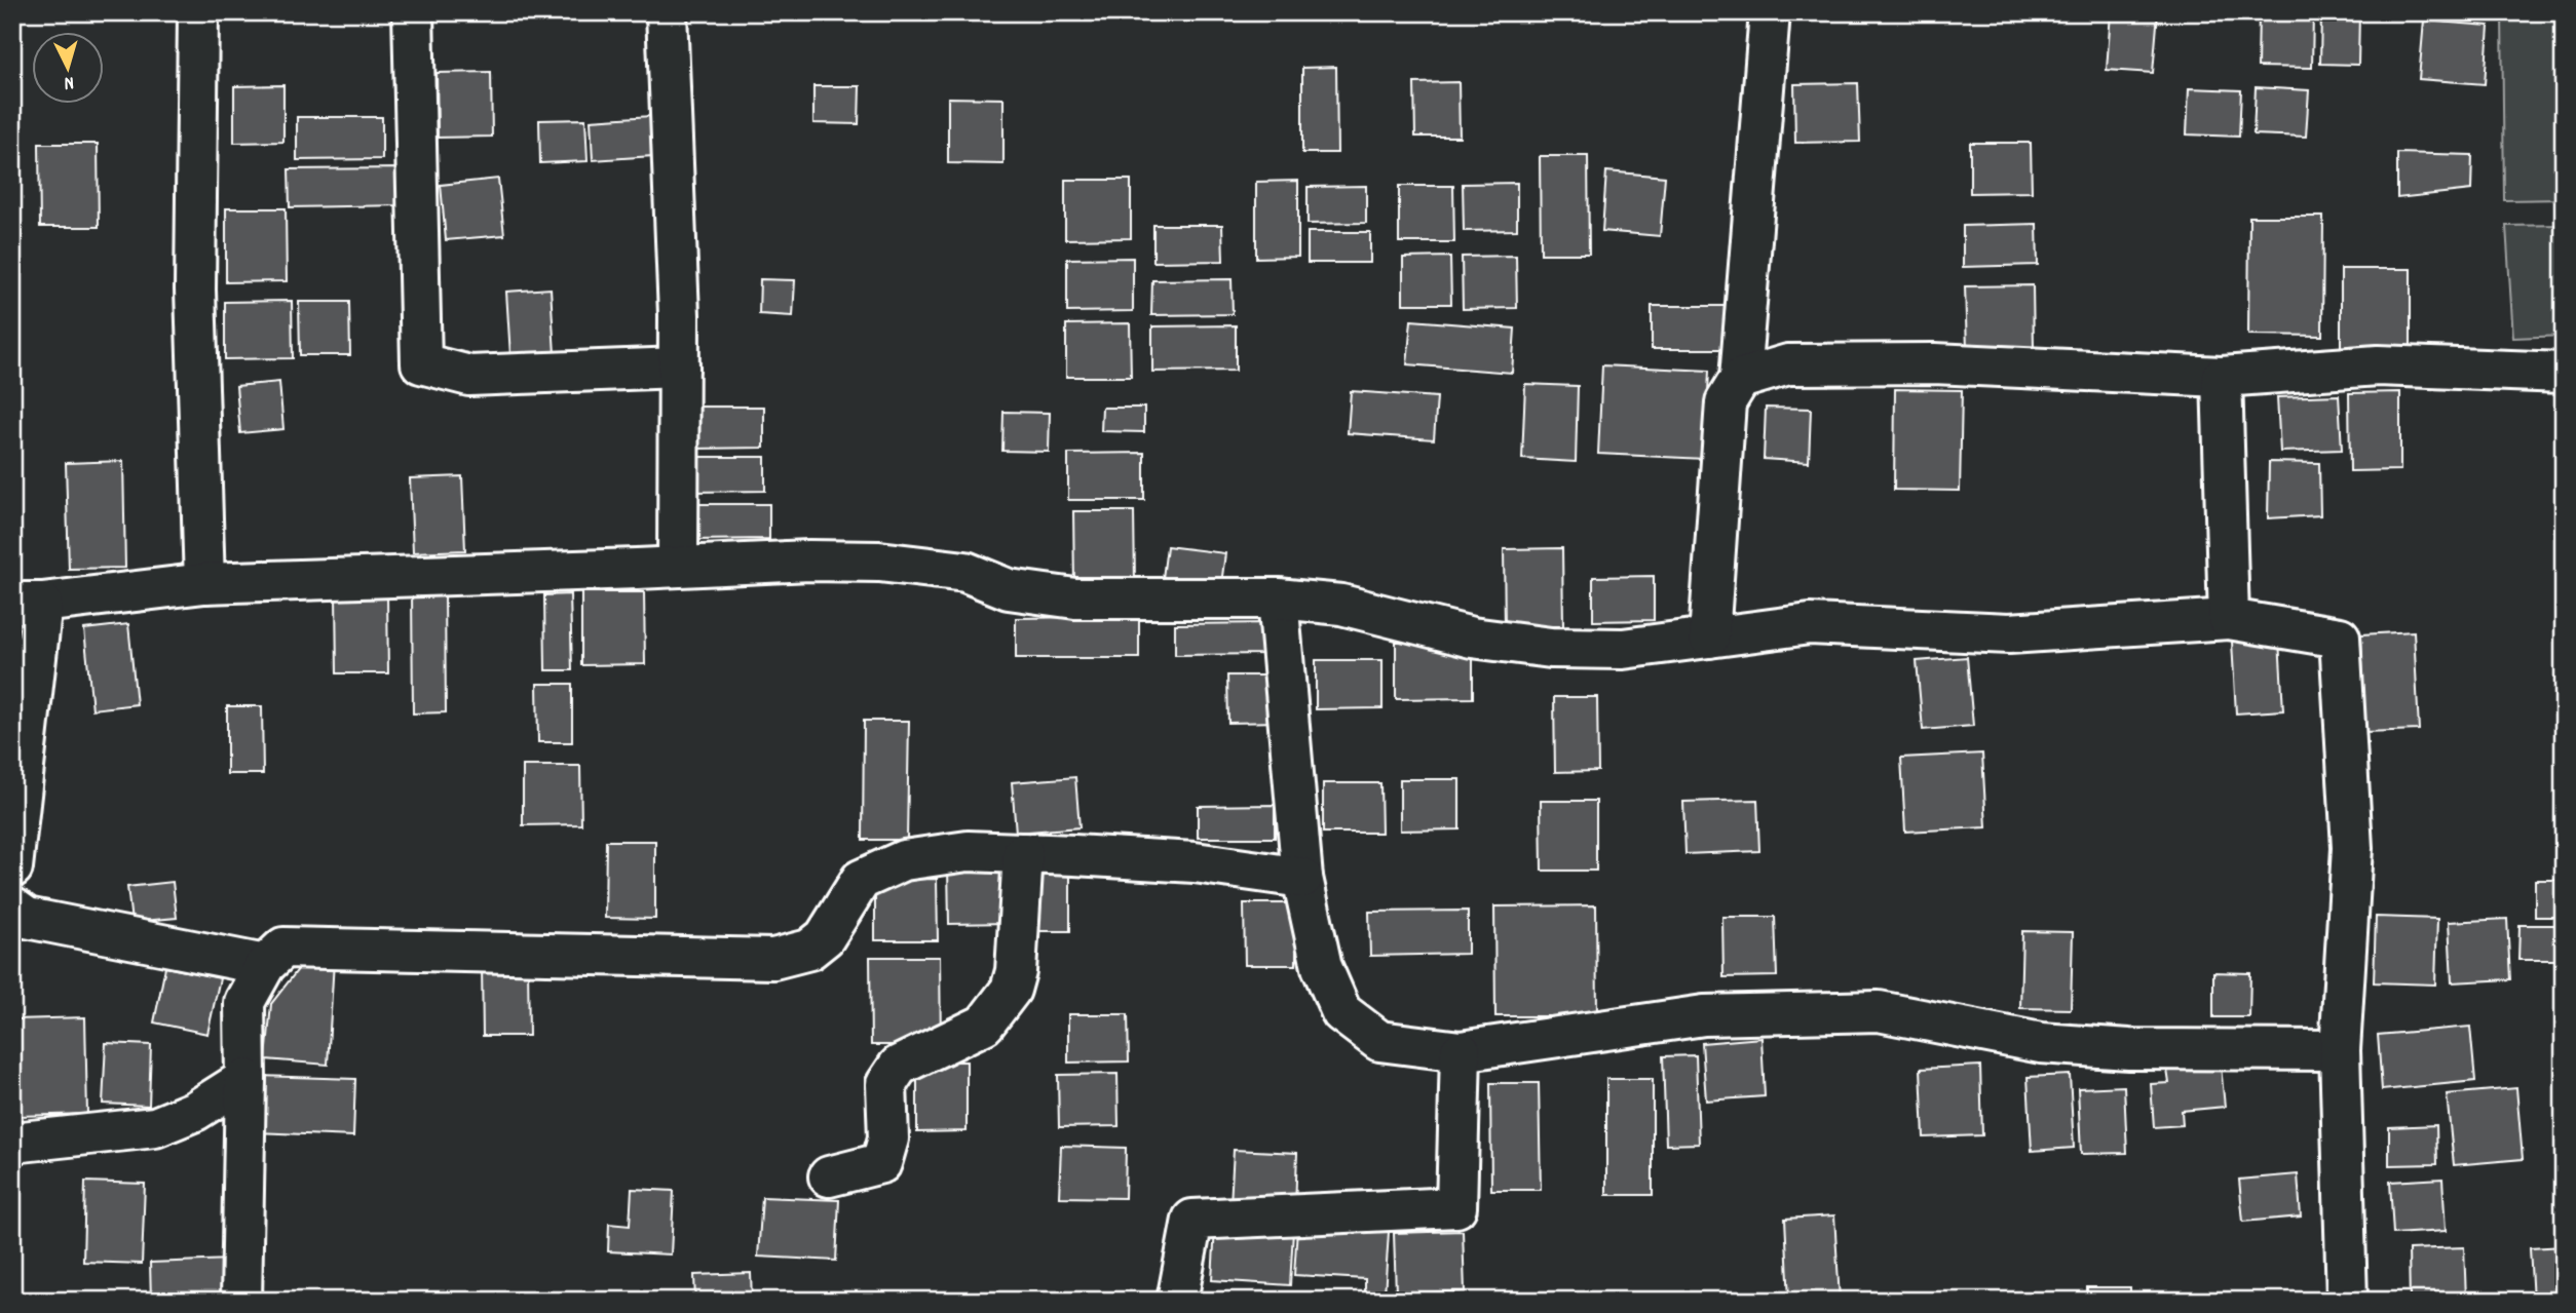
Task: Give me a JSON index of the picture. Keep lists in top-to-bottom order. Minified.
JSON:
{"north":"bottom"}
